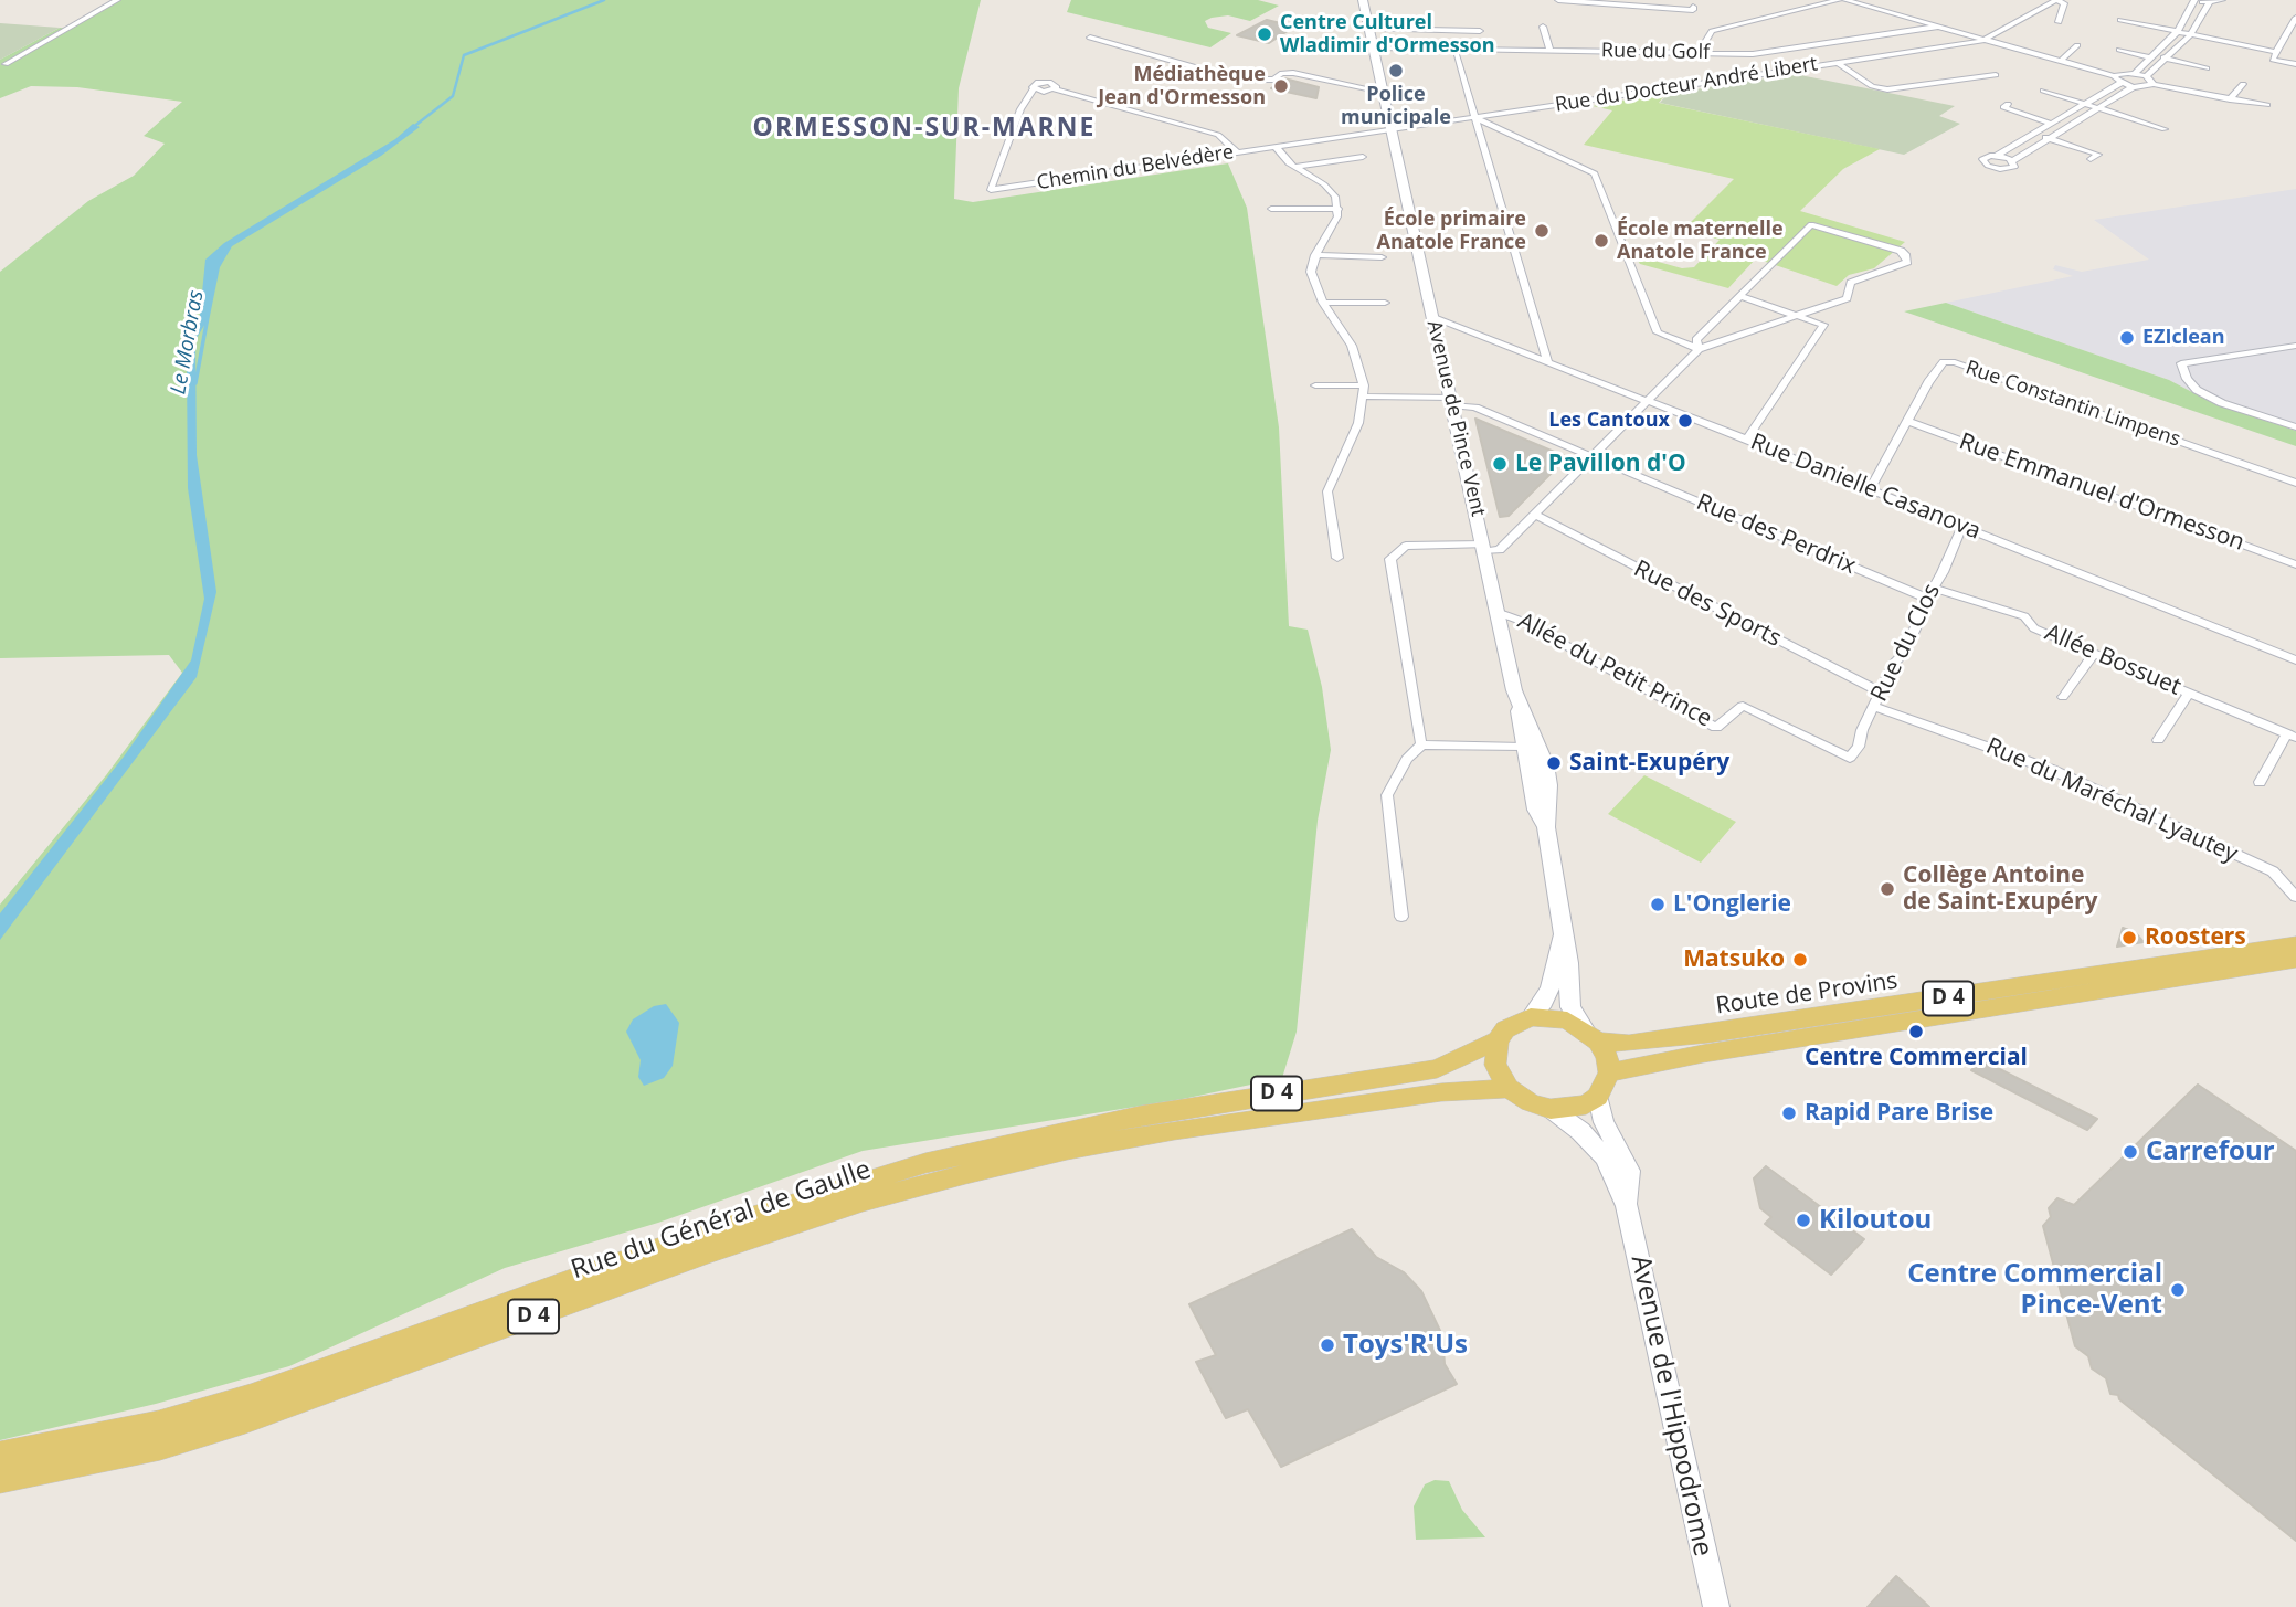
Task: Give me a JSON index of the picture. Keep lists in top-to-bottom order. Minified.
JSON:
{"streets":{"main road":["Avenue de Pince Vent","Route de Provins","D 4","Rue du Général de Gaulle","Avenue de l'Hippodrome"],"street":["Rue du Golf","Rue du Docteur André Libert","Chemin du Belvédère","Rue Constantin Limpens","Rue Danielle Casanova","Rue Emmanuel d'Ormesson","Rue des Perdrix","Rue des Sports","Rue du Clos","Allée Bossuet","Allée du Petit Prince","Rue du Maréchal Lyautey"]},"crossings":[["Rue du Golf","Avenue de Pince Vent"],["Rue du Docteur André Libert","Chemin du Belvédère"],["Rue du Docteur André Libert","Avenue de Pince Vent"],["Chemin du Belvédère","Avenue de Pince Vent"],["Rue Constantin Limpens","Rue Danielle Casanova"],["Rue Constantin Limpens","Rue Emmanuel d'Ormesson"],["Avenue de Pince Vent","Rue Danielle Casanova"],["Avenue de Pince Vent","Rue des Perdrix"],["Avenue de Pince Vent","Allée du Petit Prince"],["Avenue de Pince Vent","Route de Provins"],["Avenue de Pince Vent","D 4"],["Avenue de Pince Vent","Rue du Général de Gaulle"],["Avenue de Pince Vent","Avenue de l'Hippodrome"],["Rue Danielle Casanova","Rue du Clos"],["Rue des Perdrix","Rue du Clos"],["Rue des Perdrix","Allée Bossuet"],["Rue des Sports","Rue du Clos"],["Rue du Clos","Allée Bossuet"],["Rue du Clos","Allée du Petit Prince"],["Rue du Clos","Rue du Maréchal Lyautey"],["Route de Provins","D 4"],["Route de Provins","Rue du Général de Gaulle"],["Route de Provins","Avenue de l'Hippodrome"],["D 4","Rue du Général de Gaulle"],["D 4","Avenue de l'Hippodrome"],["Rue du Général de Gaulle","Avenue de l'Hippodrome"]],"districts":["ORMESSON-SUR-MARNE"],"water":["Le Morbras"],"places":["Centre Culturel Wladimir d'Ormesson","Police municipale","Médiathèque Jean d'Ormesson","École primaire Anatole France","École maternelle Anatole France","EZIclean","Les Cantoux","Le Pavillon d'O","Saint-Exupéry","Collège Antoine de Saint-Exupéry","L'Onglerie","Roosters","Matsuko","Centre Commercial","Rapid Pare Brise","Carrefour","Kiloutou","Centre Commercial Pince-Vent","Toys'R'Us"]}
